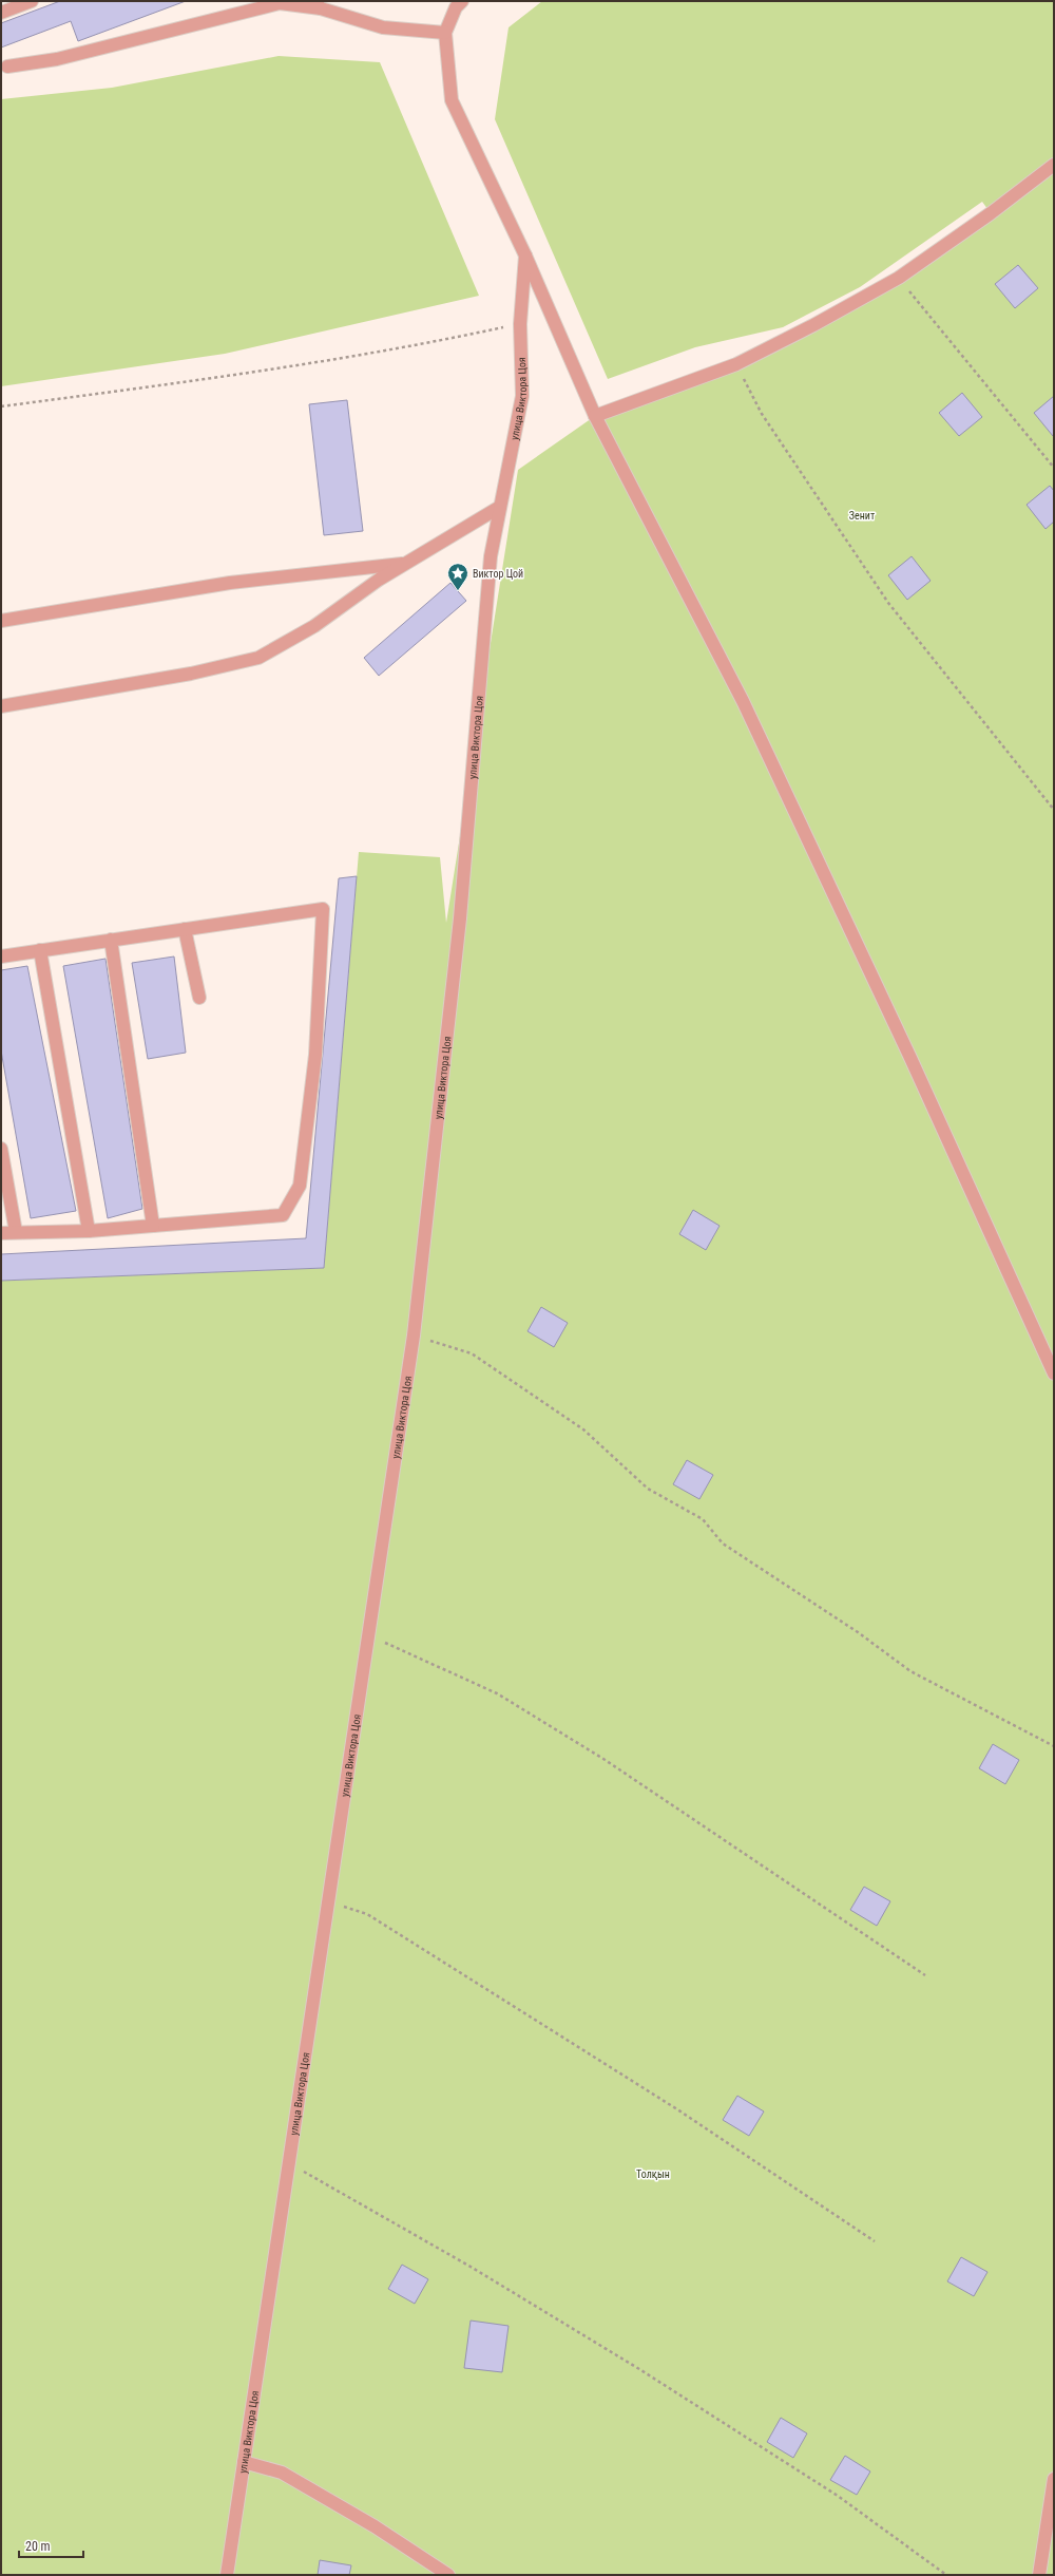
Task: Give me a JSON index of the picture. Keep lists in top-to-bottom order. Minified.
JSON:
{"streets":{"street":["улица Виктора Цоя"]},"parks":["Зенит","Толқын"],"places":{"place":["Виктор Цой"]},"scale_bar":"20 m"}
